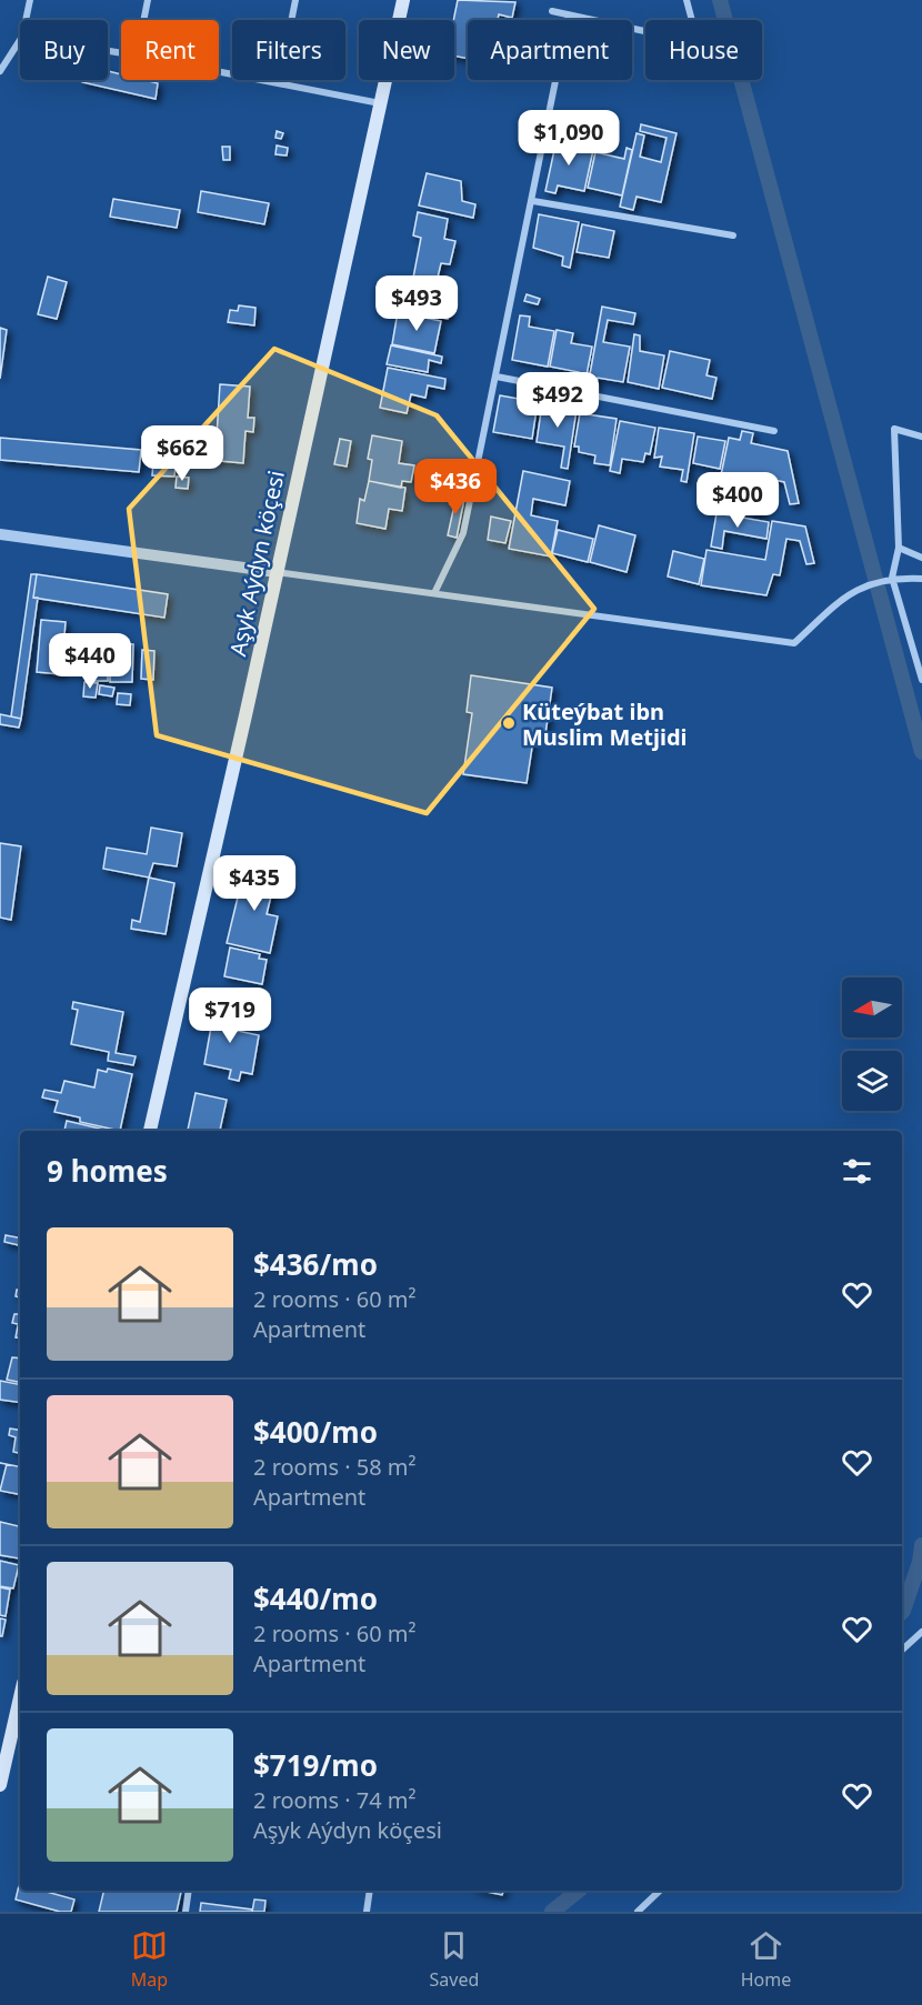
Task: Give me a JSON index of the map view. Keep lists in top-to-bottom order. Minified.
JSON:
{"streets":{"main road":["Aşyk Aýdyn köçesi"]},"places":["Küteýbat ibn Muslim Metjidi"],"north":"left","page":{"chip":["Buy","Rent","Filters","New","Apartment","House"],"price":["$1,090","$493","$492","$662","$436","$400","$440","$435","$719"],"heading":"9 homes","list":[{"name":"$436/mo","note":"2 rooms · 60 m² · Apartment"},{"name":"$400/mo","note":"2 rooms · 58 m² · Apartment"},{"name":"$440/mo","note":"2 rooms · 60 m² · Apartment"},{"name":"$719/mo","note":"2 rooms · 74 m² · Aşyk Aýdyn köçesi"}],"tabs":["Map","Saved","Home"]}}
